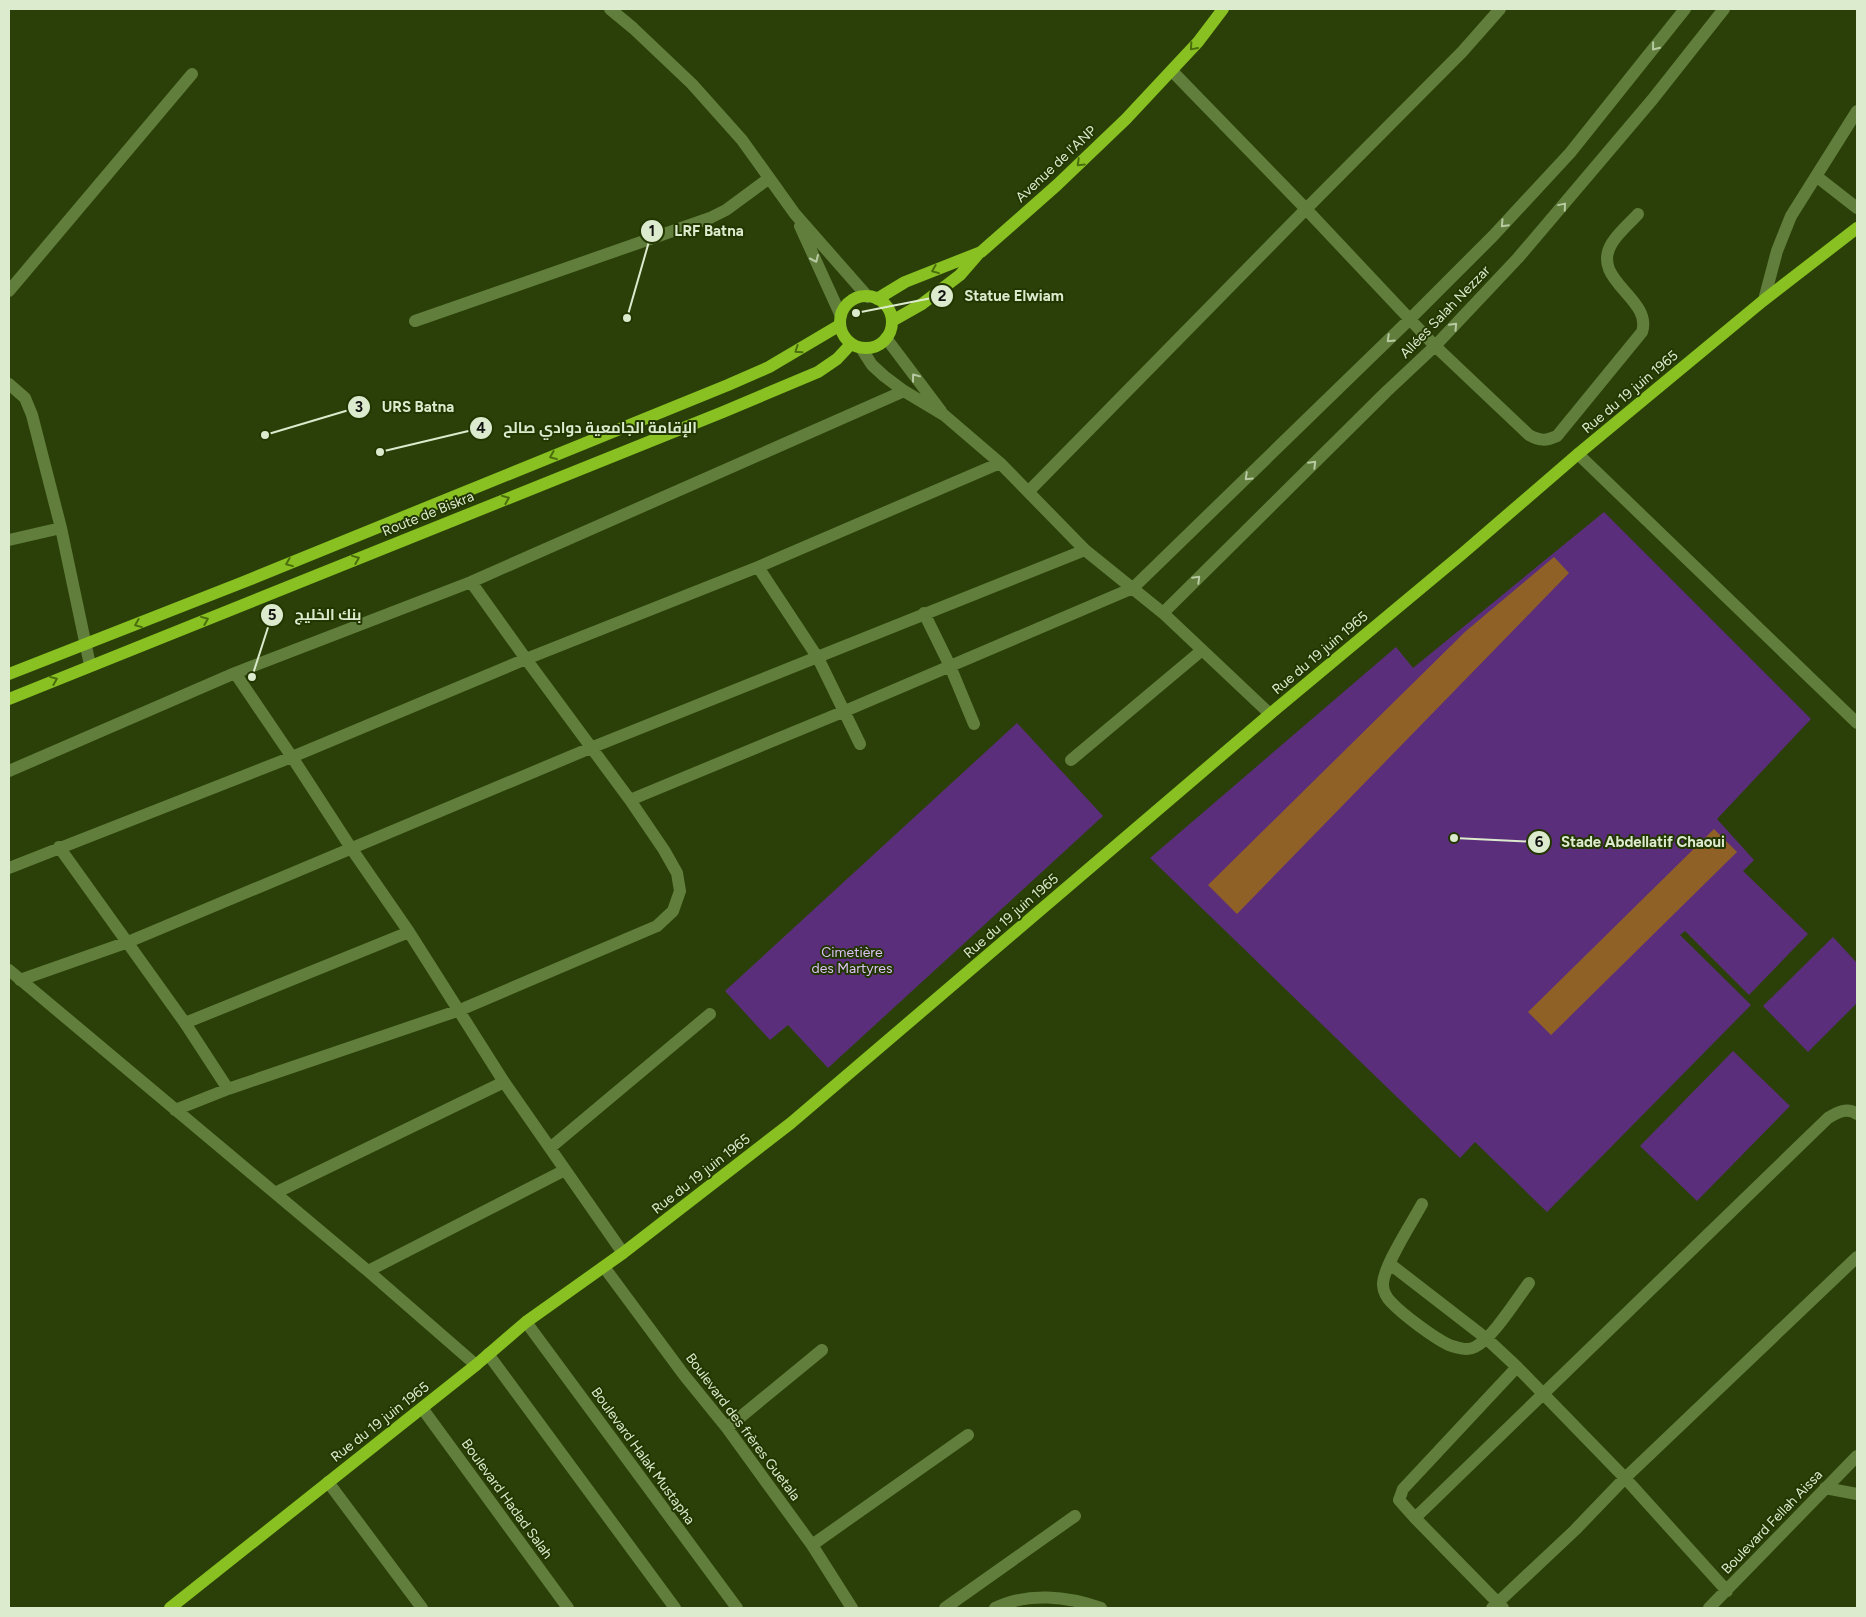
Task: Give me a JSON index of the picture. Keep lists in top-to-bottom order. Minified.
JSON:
{"streets":{"main road":["Avenue de l'ANP","Rue du 19 juin 1965","Route de Biskra"],"street":["Allées Salah Nezzar","Boulevard des frères Guetala","Boulevard Halak Mustapha","Boulevard Hadad Salah","Boulevard Fellah Aissa"]},"crossings":[["Avenue de l'ANP","Route de Biskra"],["Rue du 19 juin 1965","Boulevard des frères Guetala"],["Rue du 19 juin 1965","Boulevard Halak Mustapha"],["Rue du 19 juin 1965","Boulevard Hadad Salah"]],"one_way":["Avenue de l'ANP"],"parks":["Cimetière des Martyres"],"places":["Statue Elwiam","LRF Batna","URS Batna","الإقامة الجامعية دوادي صالح","بنك الخليج","Stade Abdellatif Chaoui"]}
